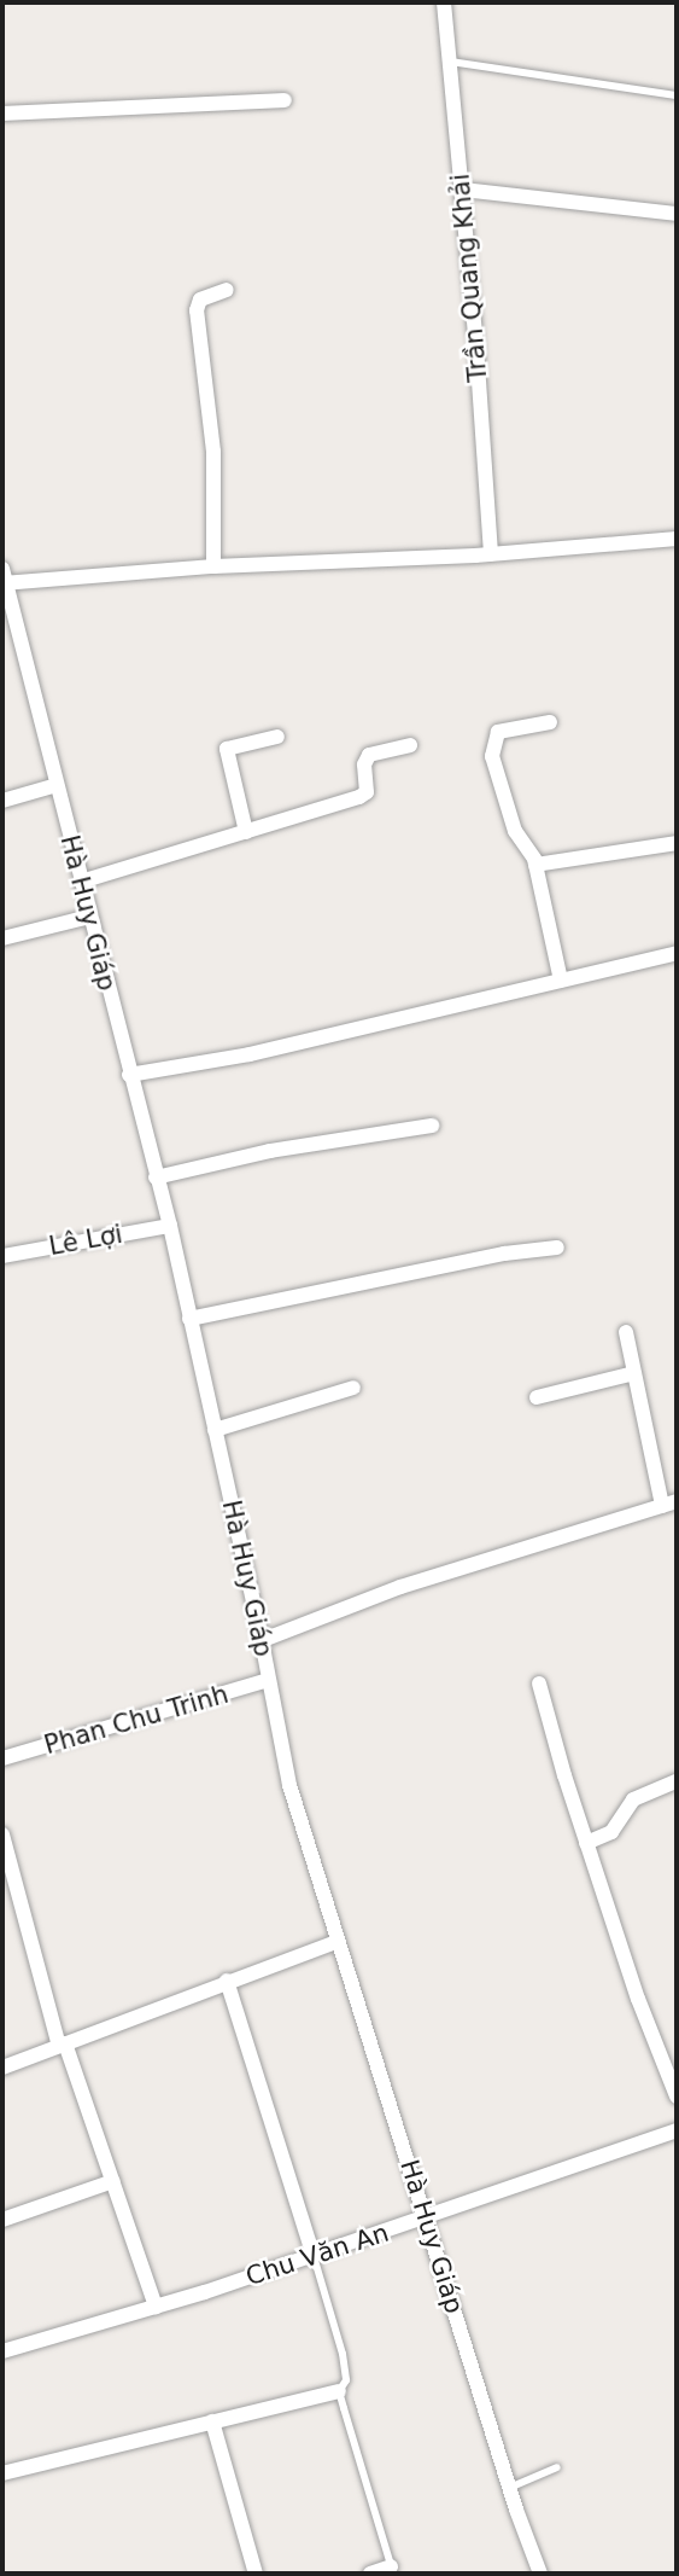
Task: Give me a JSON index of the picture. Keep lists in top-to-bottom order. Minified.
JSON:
{"streets":{"street":["Trần Quang Khải","Hà Huy Giáp","Lê Lợi","Phan Chu Trinh","Chu Văn An"]},"crossings":[["Hà Huy Giáp","Lê Lợi"],["Hà Huy Giáp","Phan Chu Trinh"],["Hà Huy Giáp","Chu Văn An"]]}
